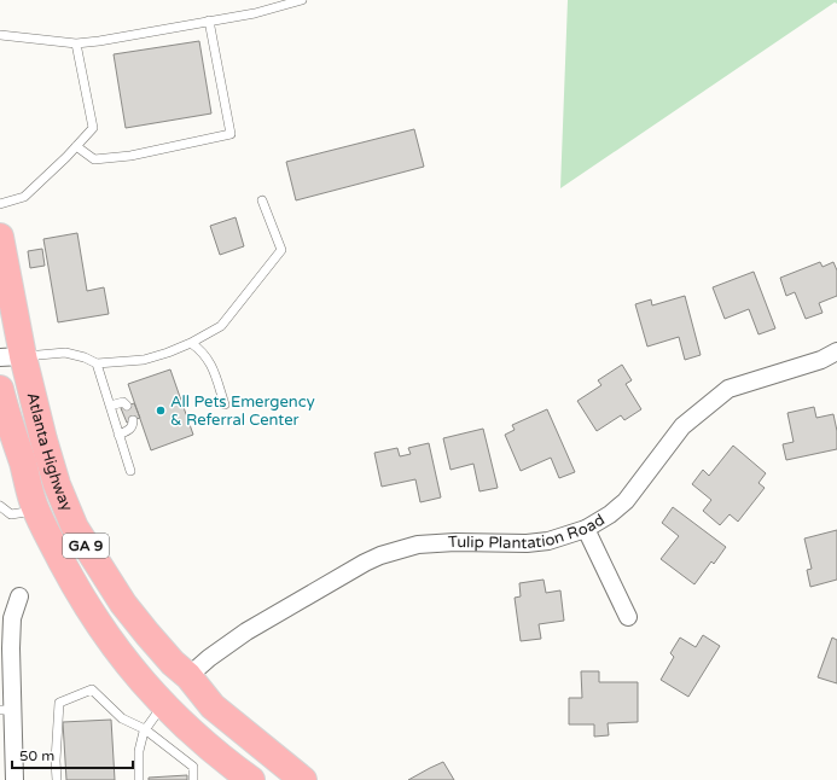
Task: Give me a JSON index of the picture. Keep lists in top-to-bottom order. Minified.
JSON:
{"streets":{"main road":["Atlanta Highway","GA 9"],"street":["Tulip Plantation Road"]},"crossings":[["Atlanta Highway","Tulip Plantation Road"]],"places":["All Pets Emergency & Referral Center"],"scale_bar":"50 m"}
